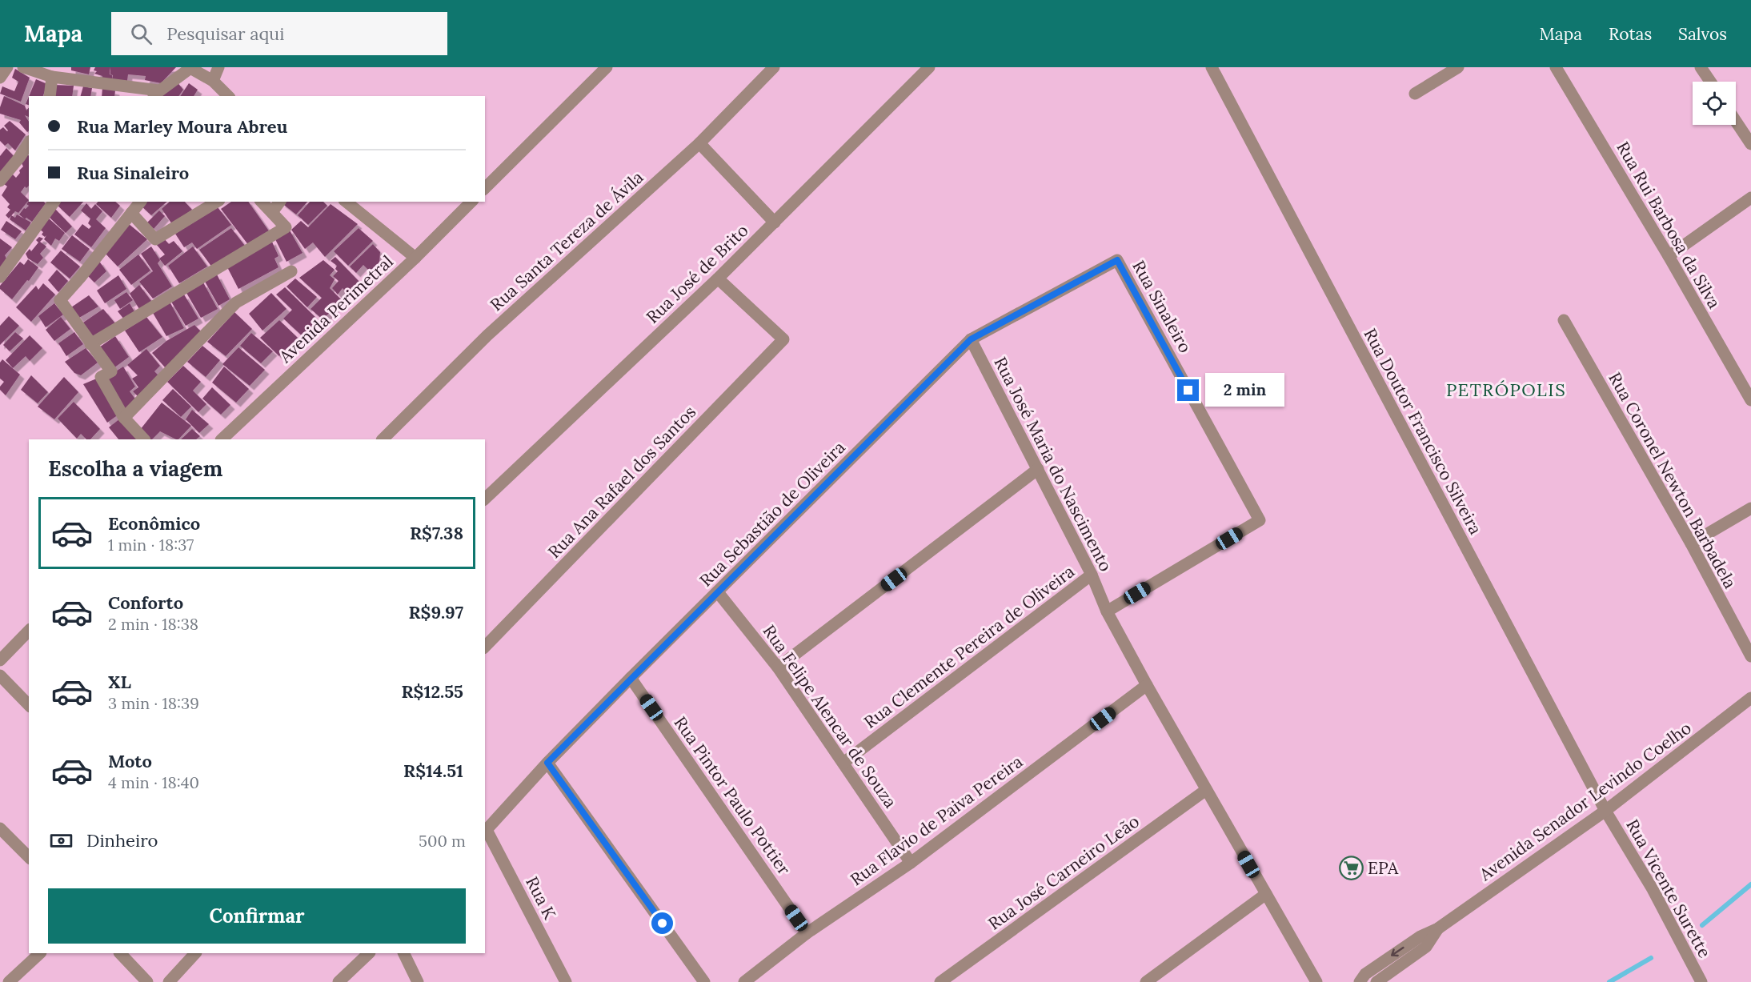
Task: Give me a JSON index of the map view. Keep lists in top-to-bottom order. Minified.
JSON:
{"streets":{"street":["Rua Rui Barbosa da Silva","Rua Santa Tereza de Ávila","Rua José de Brito","Rua Sinaleiro","Avenida Perimetral","Rua Doutor Francisco Silveira","Rua José Maria do Nascimento","Rua Coronel Newton Barbadela","Rua Ana Rafael dos Santos","Rua Sebastião de Oliveira","Rua Clemente Pereira de Oliveira","Rua Felipe Alencar de Souza","Rua Pintor Paulo Pottier","Avenida Senador Levindo Coelho","Rua Flavio de Paiva Pereira","Rua José Carneiro Leão","Rua Vicente Surette","Rua K"]},"crossings":[["Rua José de Brito","Rua Ana Rafael dos Santos"],["Rua Sinaleiro","Rua José Maria do Nascimento"],["Rua Sinaleiro","Rua Sebastião de Oliveira"],["Rua Doutor Francisco Silveira","Avenida Senador Levindo Coelho"],["Rua Doutor Francisco Silveira","Rua Vicente Surette"],["Rua José Maria do Nascimento","Rua Sebastião de Oliveira"],["Rua José Maria do Nascimento","Rua Clemente Pereira de Oliveira"],["Rua José Maria do Nascimento","Rua Flavio de Paiva Pereira"],["Rua José Maria do Nascimento","Rua José Carneiro Leão"],["Rua Sebastião de Oliveira","Rua Felipe Alencar de Souza"],["Rua Sebastião de Oliveira","Rua Pintor Paulo Pottier"],["Rua Sebastião de Oliveira","Rua K"],["Rua Clemente Pereira de Oliveira","Rua Felipe Alencar de Souza"],["Rua Felipe Alencar de Souza","Rua Flavio de Paiva Pereira"],["Rua Pintor Paulo Pottier","Rua Flavio de Paiva Pereira"],["Avenida Senador Levindo Coelho","Rua Vicente Surette"]],"districts":["PETRÓPOLIS"],"places":{"supermarket":["EPA"]},"page":{"header":"Mapa","search":"Pesquisar aqui","nav":["Mapa","Rotas","Salvos"],"banner":["Rua Marley Moura Abreu","Rua Sinaleiro"],"bubble":"2 min","heading":"Escolha a viagem","list":[{"name":"Econômico","note":"1 min · 18:37","value":"R$7.38"},{"name":"Conforto","note":"2 min · 18:38","value":"R$9.97"},{"name":"XL","note":"3 min · 18:39","value":"R$12.55"},{"name":"Moto","note":"4 min · 18:40","value":"R$14.51"}],"pay":["Dinheiro","500 m"],"buttons":"Confirmar"}}
